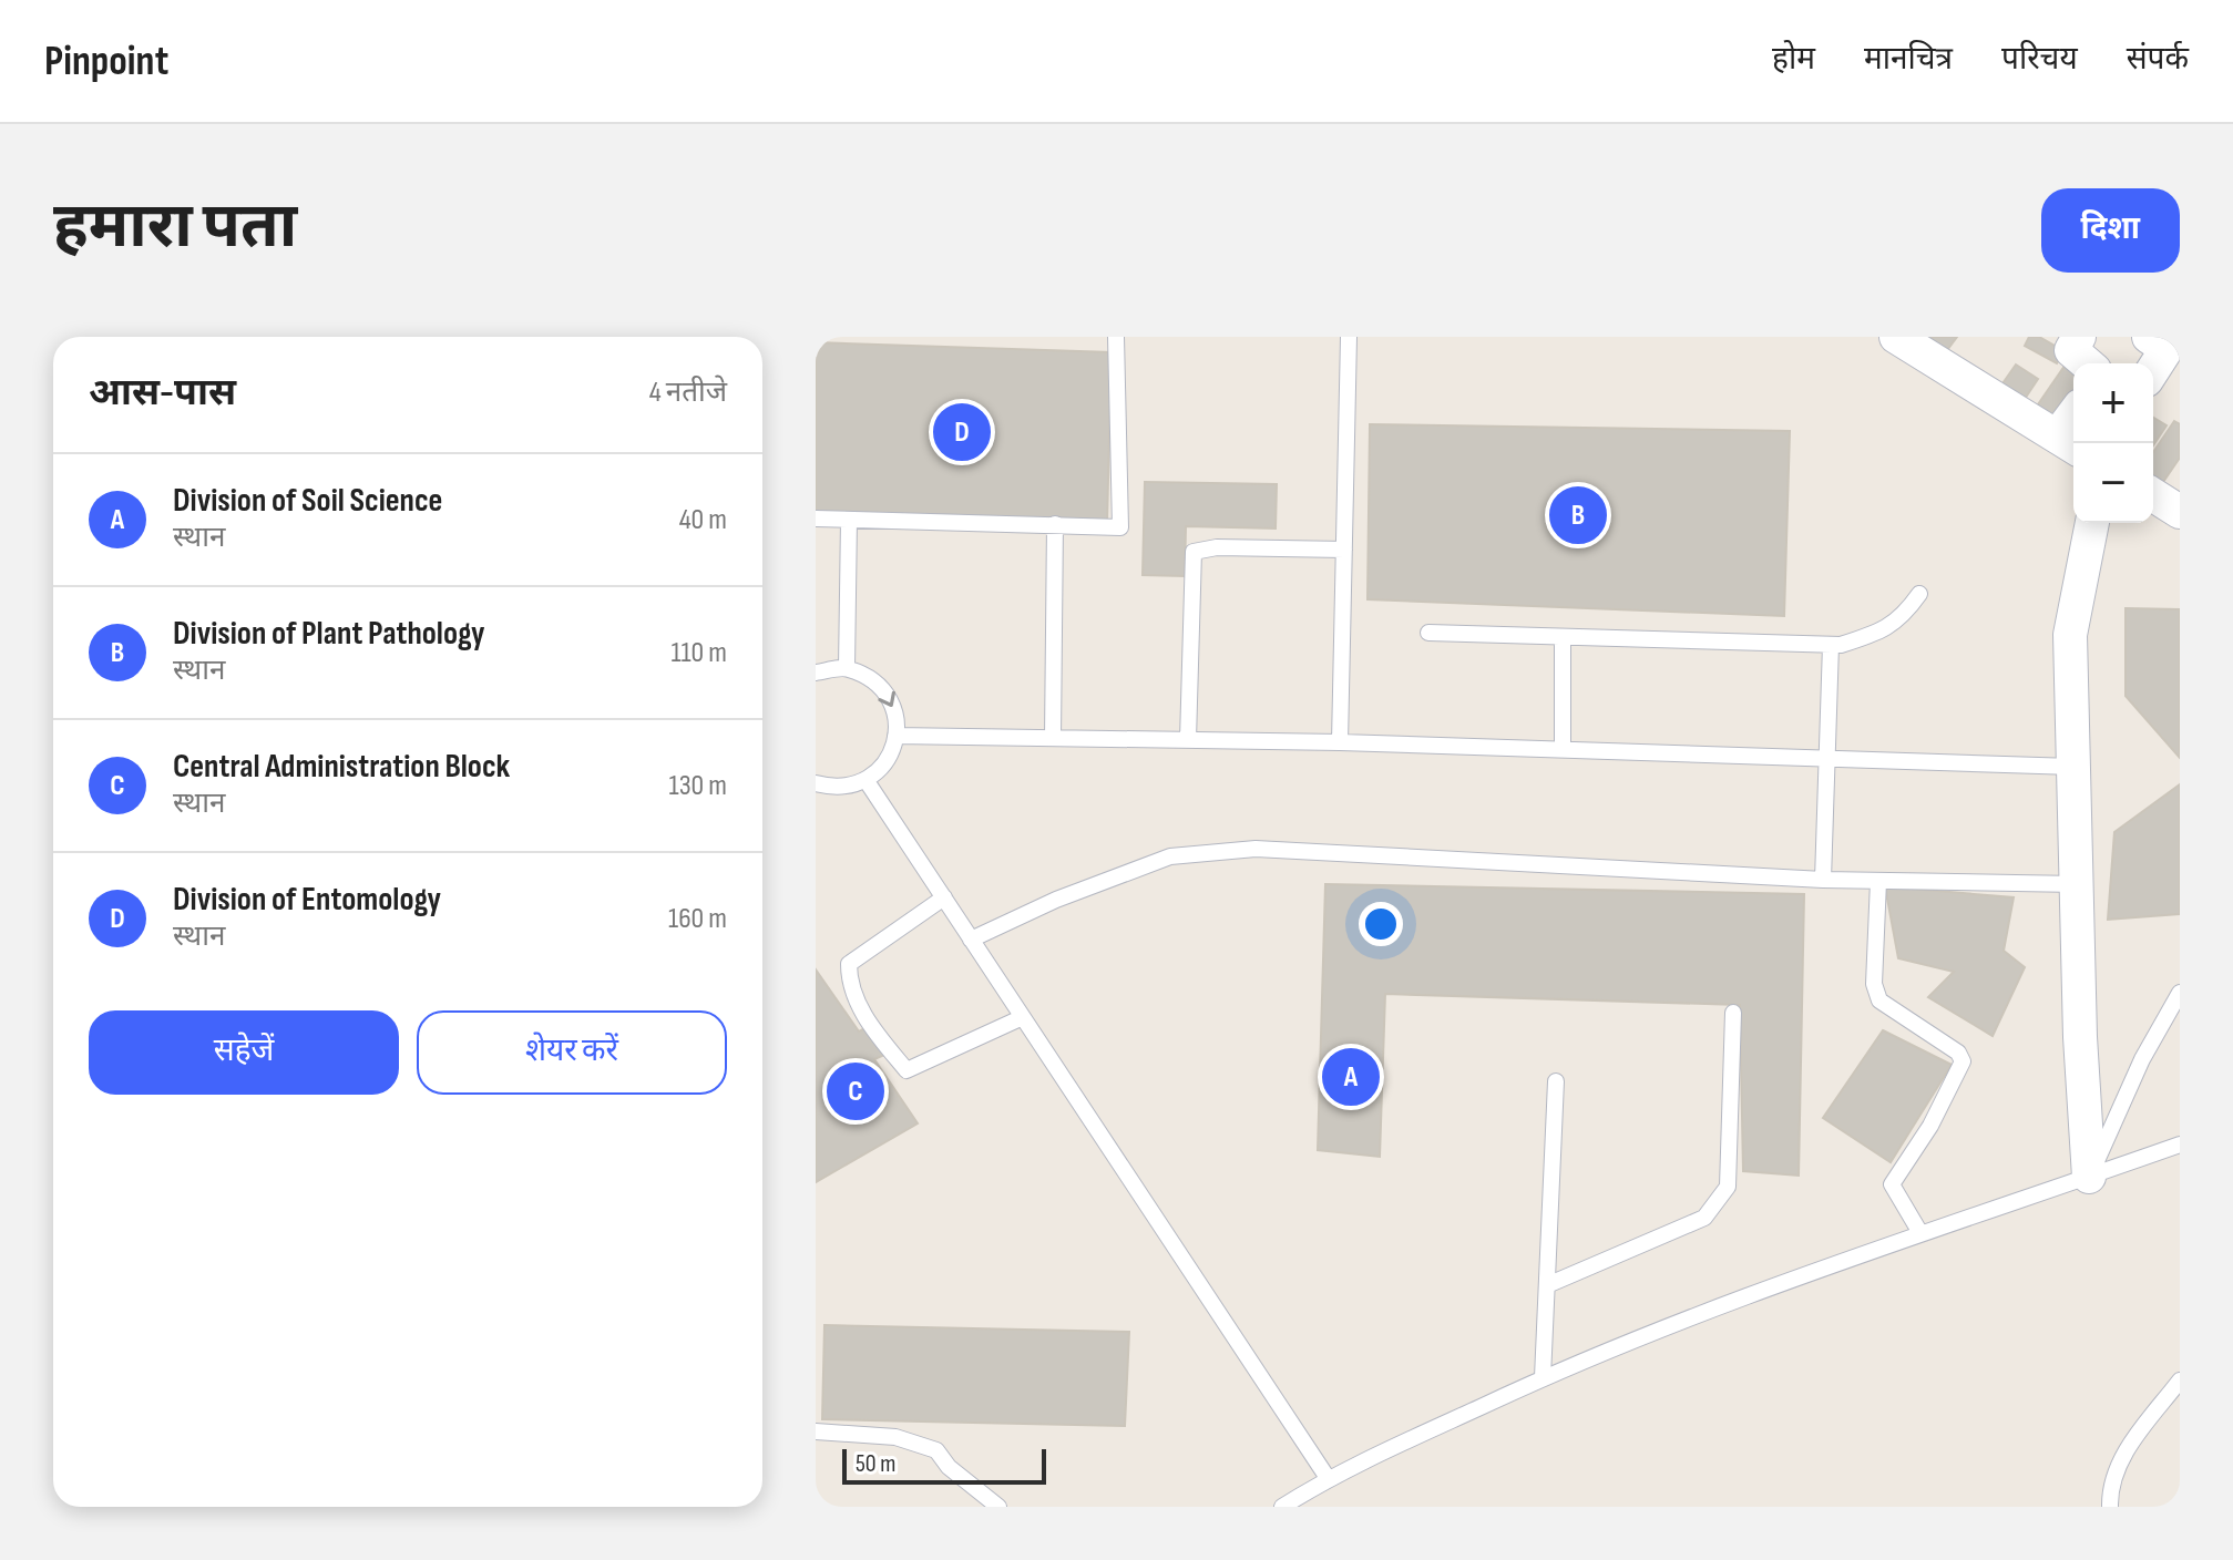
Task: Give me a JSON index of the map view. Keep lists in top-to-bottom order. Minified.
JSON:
{"scale_bar":"50 m","page":{"header":"Pinpoint","nav":["होम","मानचित्र","परिचय","संपर्क"],"buttons":["दिशा",["सहेजें","शेयर करें"]],"title":"हमारा पता","heading":["आस-पास","4 नतीजे"],"map_buttons":["+","−"],"pins":["D","B","A","C"],"list":[{"mark":"A","name":"Division of Soil Science","note":"स्थान","value":"40 m"},{"mark":"B","name":"Division of Plant Pathology","note":"स्थान","value":"110 m"},{"mark":"C","name":"Central Administration Block","note":"स्थान","value":"130 m"},{"mark":"D","name":"Division of Entomology","note":"स्थान","value":"160 m"}],"scale":"50 m"}}
